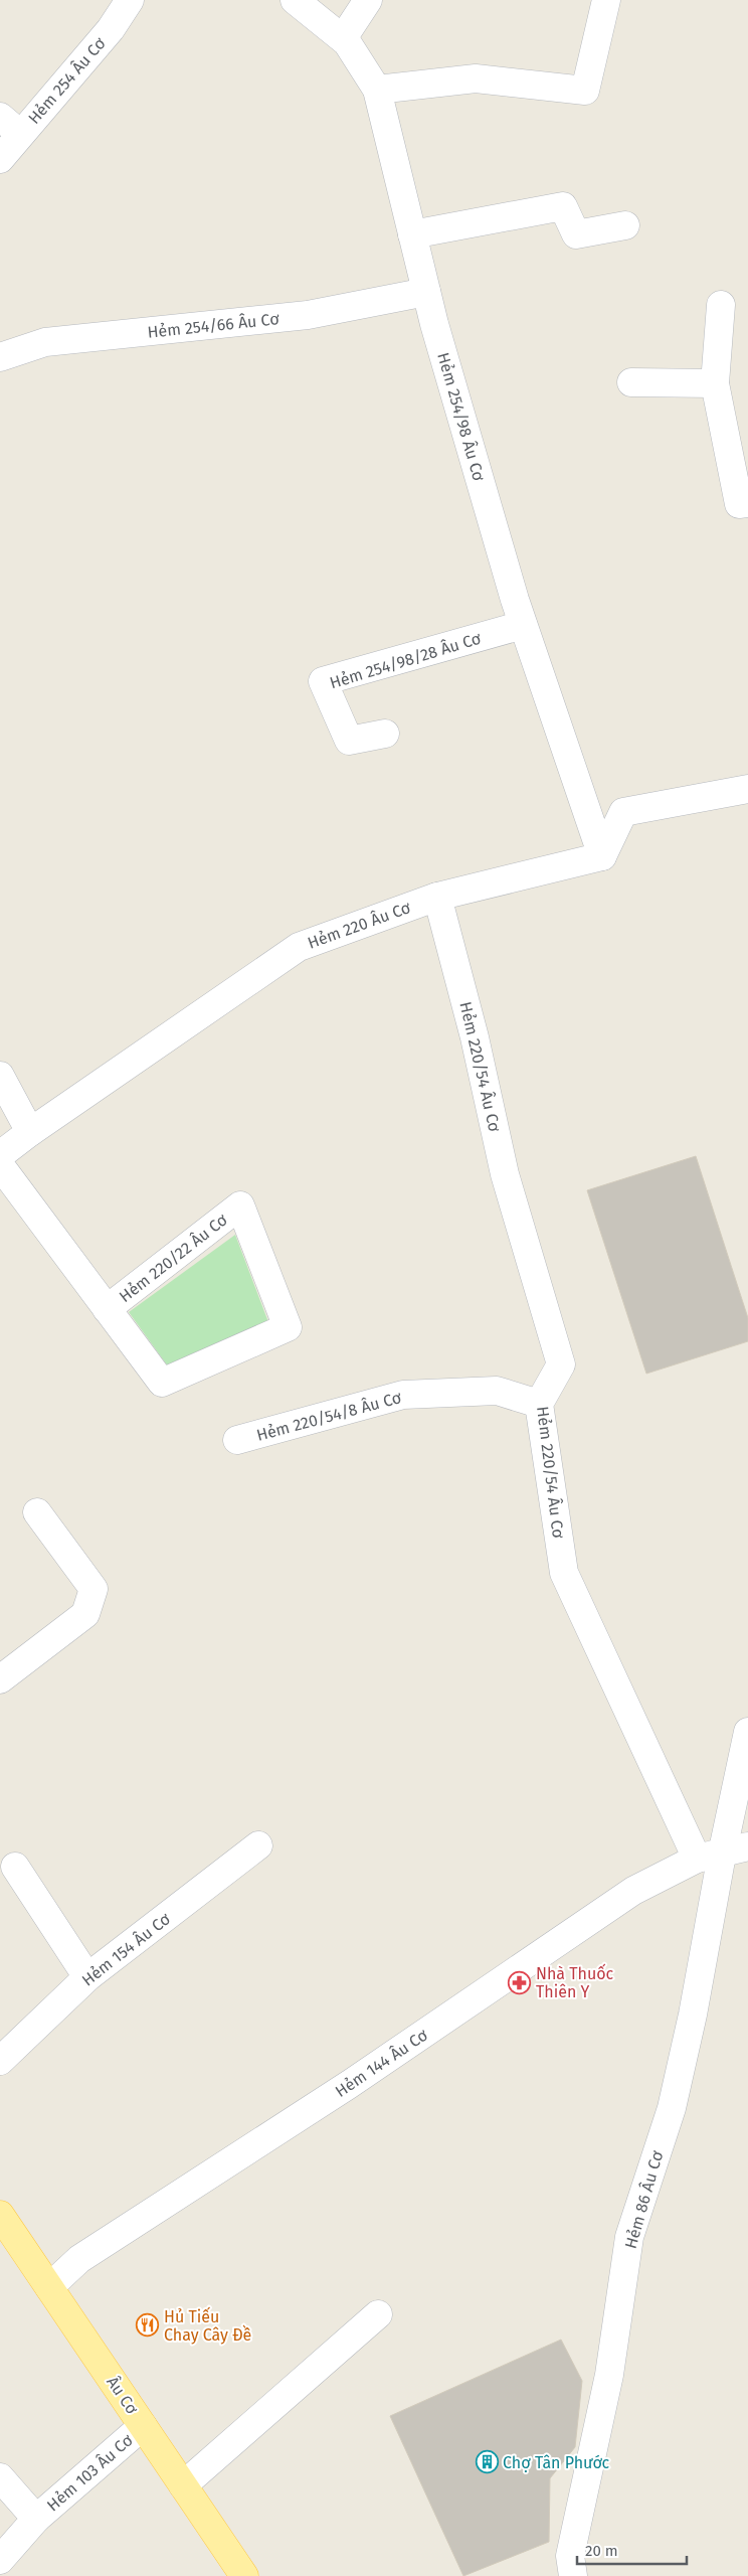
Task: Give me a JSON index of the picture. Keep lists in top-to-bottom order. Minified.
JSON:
{"streets":{"main road":["Âu Cơ"],"street":["Hẻm 254 Âu Cơ","Hẻm 254/66 Âu Cơ","Hẻm 254/98 Âu Cơ","Hẻm 254/98/28 Âu Cơ","Hẻm 220 Âu Cơ","Hẻm 220/54 Âu Cơ","Hẻm 220/22 Âu Cơ","Hẻm 220/54/8 Âu Cơ","Hẻm 154 Âu Cơ","Hẻm 144 Âu Cơ","Hẻm 86 Âu Cơ","Hẻm 103 Âu Cơ"]},"crossings":[["Hẻm 254/66 Âu Cơ","Hẻm 254/98 Âu Cơ"],["Hẻm 254/98 Âu Cơ","Hẻm 254/98/28 Âu Cơ"],["Hẻm 254/98 Âu Cơ","Hẻm 220 Âu Cơ"],["Hẻm 220 Âu Cơ","Hẻm 220/54 Âu Cơ"],["Hẻm 220/54 Âu Cơ","Hẻm 220/54/8 Âu Cơ"],["Hẻm 220/54 Âu Cơ","Hẻm 144 Âu Cơ"],["Hẻm 220/54 Âu Cơ","Hẻm 86 Âu Cơ"],["Hẻm 144 Âu Cơ","Hẻm 86 Âu Cơ"],["Hẻm 144 Âu Cơ","Âu Cơ"],["Âu Cơ","Hẻm 103 Âu Cơ"]],"places":{"pharmacy":["Nhà Thuốc Thiên Y"],"restaurant":["Hủ Tiếu Chay Cây Đề"],"building":["Chợ Tân Phước"]},"scale_bar":"20 m"}
